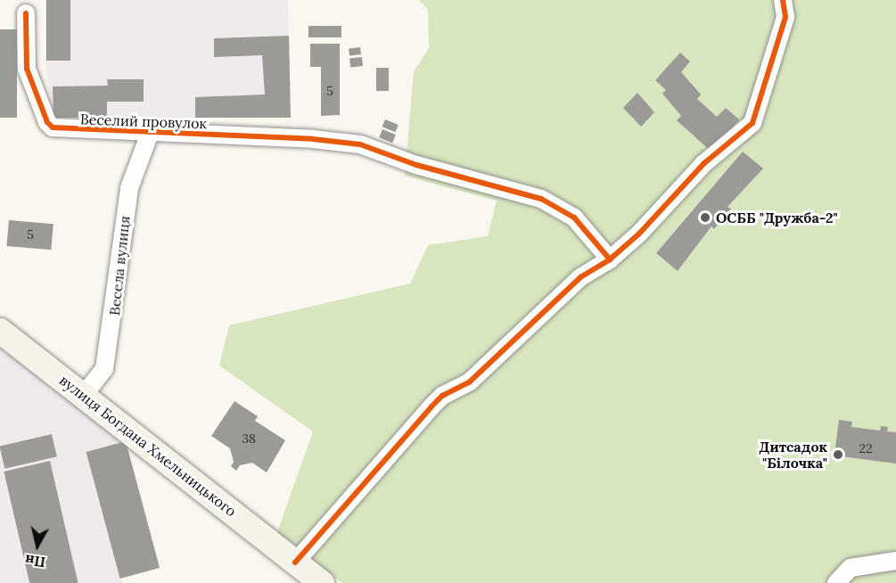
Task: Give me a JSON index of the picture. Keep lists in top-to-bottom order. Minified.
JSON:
{"streets":{"street":["Веселий провулок","Весела вулиця","вулиця Богдана Хмельницького"]},"crossings":[["Веселий провулок","Весела вулиця"],["Весела вулиця","вулиця Богдана Хмельницького"]],"places":["ОСББ \"Дружба-2\"","Дитсадок \"Білочка\""],"house_numbers":["5","5","38","22"],"north":"bottom"}
